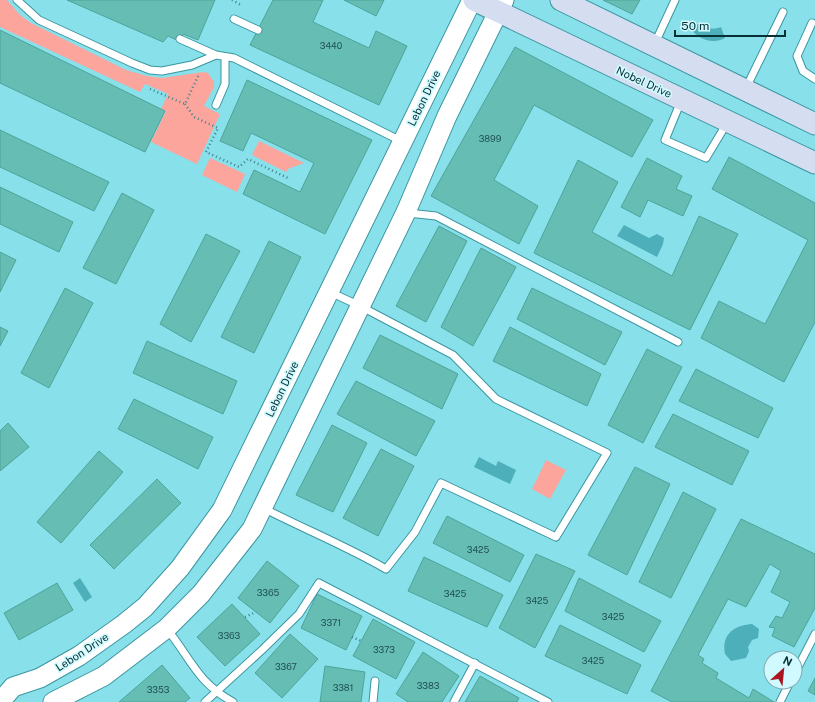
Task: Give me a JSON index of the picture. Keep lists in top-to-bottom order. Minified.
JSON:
{"streets":{"main road":["Nobel Drive"],"street":["Lebon Drive"]},"crossings":[["Nobel Drive","Lebon Drive"]],"house_numbers":["3440","3899","3425","3365","3425","3425","3425","3371","3363","3373","3425","3367","3383","3381","3353"],"scale_bar":"50 m","north":"top right"}
